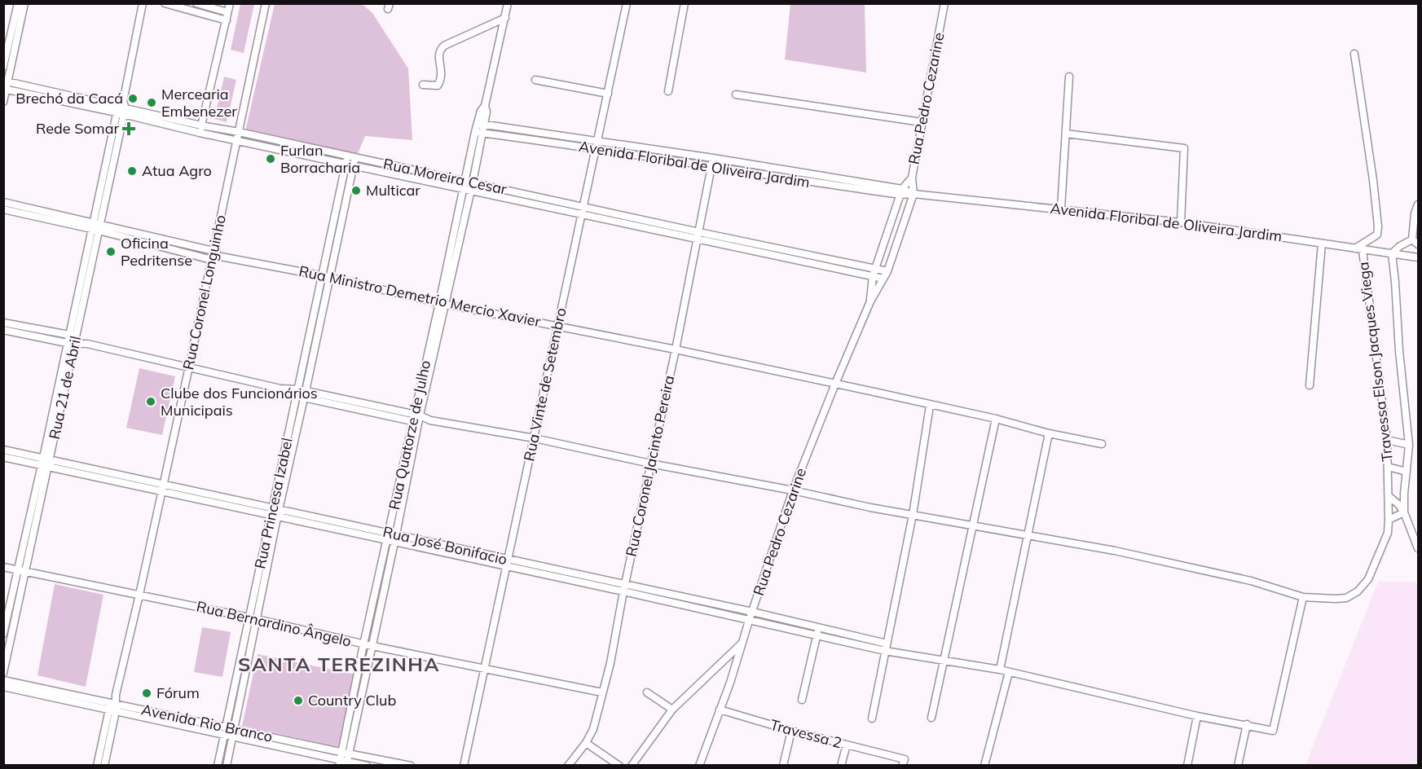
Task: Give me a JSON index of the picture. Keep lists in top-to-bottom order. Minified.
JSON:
{"streets":{"street":["Rua Pedro Cezarine","Avenida Floribal de Oliveira Jardim","Rua Moreira Cesar","Rua Coronel Longuinho","Rua Ministro Demetrio Mercio Xavier","Travessa Elson Jacques Viega","Rua Vinte de Setembro","Rua 21 de Abril","Rua Quatorze de Julho","Rua Coronel Jacinto Pereira","Rua Princesa Izabel","Rua José Bonifacio","Rua Bernardino Ângelo","Avenida Rio Branco","Travessa 2"]},"crossings":[["Rua Pedro Cezarine","Avenida Floribal de Oliveira Jardim"],["Rua Pedro Cezarine","Rua Moreira Cesar"],["Rua Pedro Cezarine","Rua Ministro Demetrio Mercio Xavier"],["Rua Pedro Cezarine","Travessa Elson Jacques Viega"],["Rua Pedro Cezarine","Rua José Bonifacio"],["Rua Pedro Cezarine","Travessa 2"],["Avenida Floribal de Oliveira Jardim","Travessa Elson Jacques Viega"],["Avenida Floribal de Oliveira Jardim","Rua Vinte de Setembro"],["Avenida Floribal de Oliveira Jardim","Rua Quatorze de Julho"],["Avenida Floribal de Oliveira Jardim","Rua Coronel Jacinto Pereira"],["Rua Moreira Cesar","Rua Coronel Longuinho"],["Rua Moreira Cesar","Rua Vinte de Setembro"],["Rua Moreira Cesar","Rua 21 de Abril"],["Rua Moreira Cesar","Rua Quatorze de Julho"],["Rua Moreira Cesar","Rua Coronel Jacinto Pereira"],["Rua Moreira Cesar","Rua Princesa Izabel"],["Rua Coronel Longuinho","Rua Ministro Demetrio Mercio Xavier"],["Rua Coronel Longuinho","Travessa Elson Jacques Viega"],["Rua Coronel Longuinho","Rua José Bonifacio"],["Rua Coronel Longuinho","Rua Bernardino Ângelo"],["Rua Coronel Longuinho","Avenida Rio Branco"],["Rua Ministro Demetrio Mercio Xavier","Rua Vinte de Setembro"],["Rua Ministro Demetrio Mercio Xavier","Rua 21 de Abril"],["Rua Ministro Demetrio Mercio Xavier","Rua Quatorze de Julho"],["Rua Ministro Demetrio Mercio Xavier","Rua Coronel Jacinto Pereira"],["Rua Ministro Demetrio Mercio Xavier","Rua Princesa Izabel"],["Travessa Elson Jacques Viega","Rua Vinte de Setembro"],["Travessa Elson Jacques Viega","Rua 21 de Abril"],["Travessa Elson Jacques Viega","Rua Quatorze de Julho"],["Travessa Elson Jacques Viega","Rua Coronel Jacinto Pereira"],["Travessa Elson Jacques Viega","Rua Princesa Izabel"],["Travessa Elson Jacques Viega","Rua José Bonifacio"],["Rua Vinte de Setembro","Rua José Bonifacio"],["Rua Vinte de Setembro","Rua Bernardino Ângelo"],["Rua 21 de Abril","Rua José Bonifacio"],["Rua 21 de Abril","Rua Bernardino Ângelo"],["Rua Quatorze de Julho","Rua José Bonifacio"],["Rua Quatorze de Julho","Rua Bernardino Ângelo"],["Rua Quatorze de Julho","Avenida Rio Branco"],["Rua Coronel Jacinto Pereira","Rua José Bonifacio"],["Rua Coronel Jacinto Pereira","Rua Bernardino Ângelo"],["Rua Princesa Izabel","Rua José Bonifacio"],["Rua Princesa Izabel","Rua Bernardino Ângelo"],["Rua Princesa Izabel","Avenida Rio Branco"]],"districts":["SANTA TEREZINHA"],"places":{"other":["Brechó da Cacá","Mercearia Embenezer","Furlan Borracharia","Atua Agro","Multicar","Oficina Pedritense","Clube dos Funcionários Municipais","Fórum","Country Club"],"health":["Rede Somar"]}}
